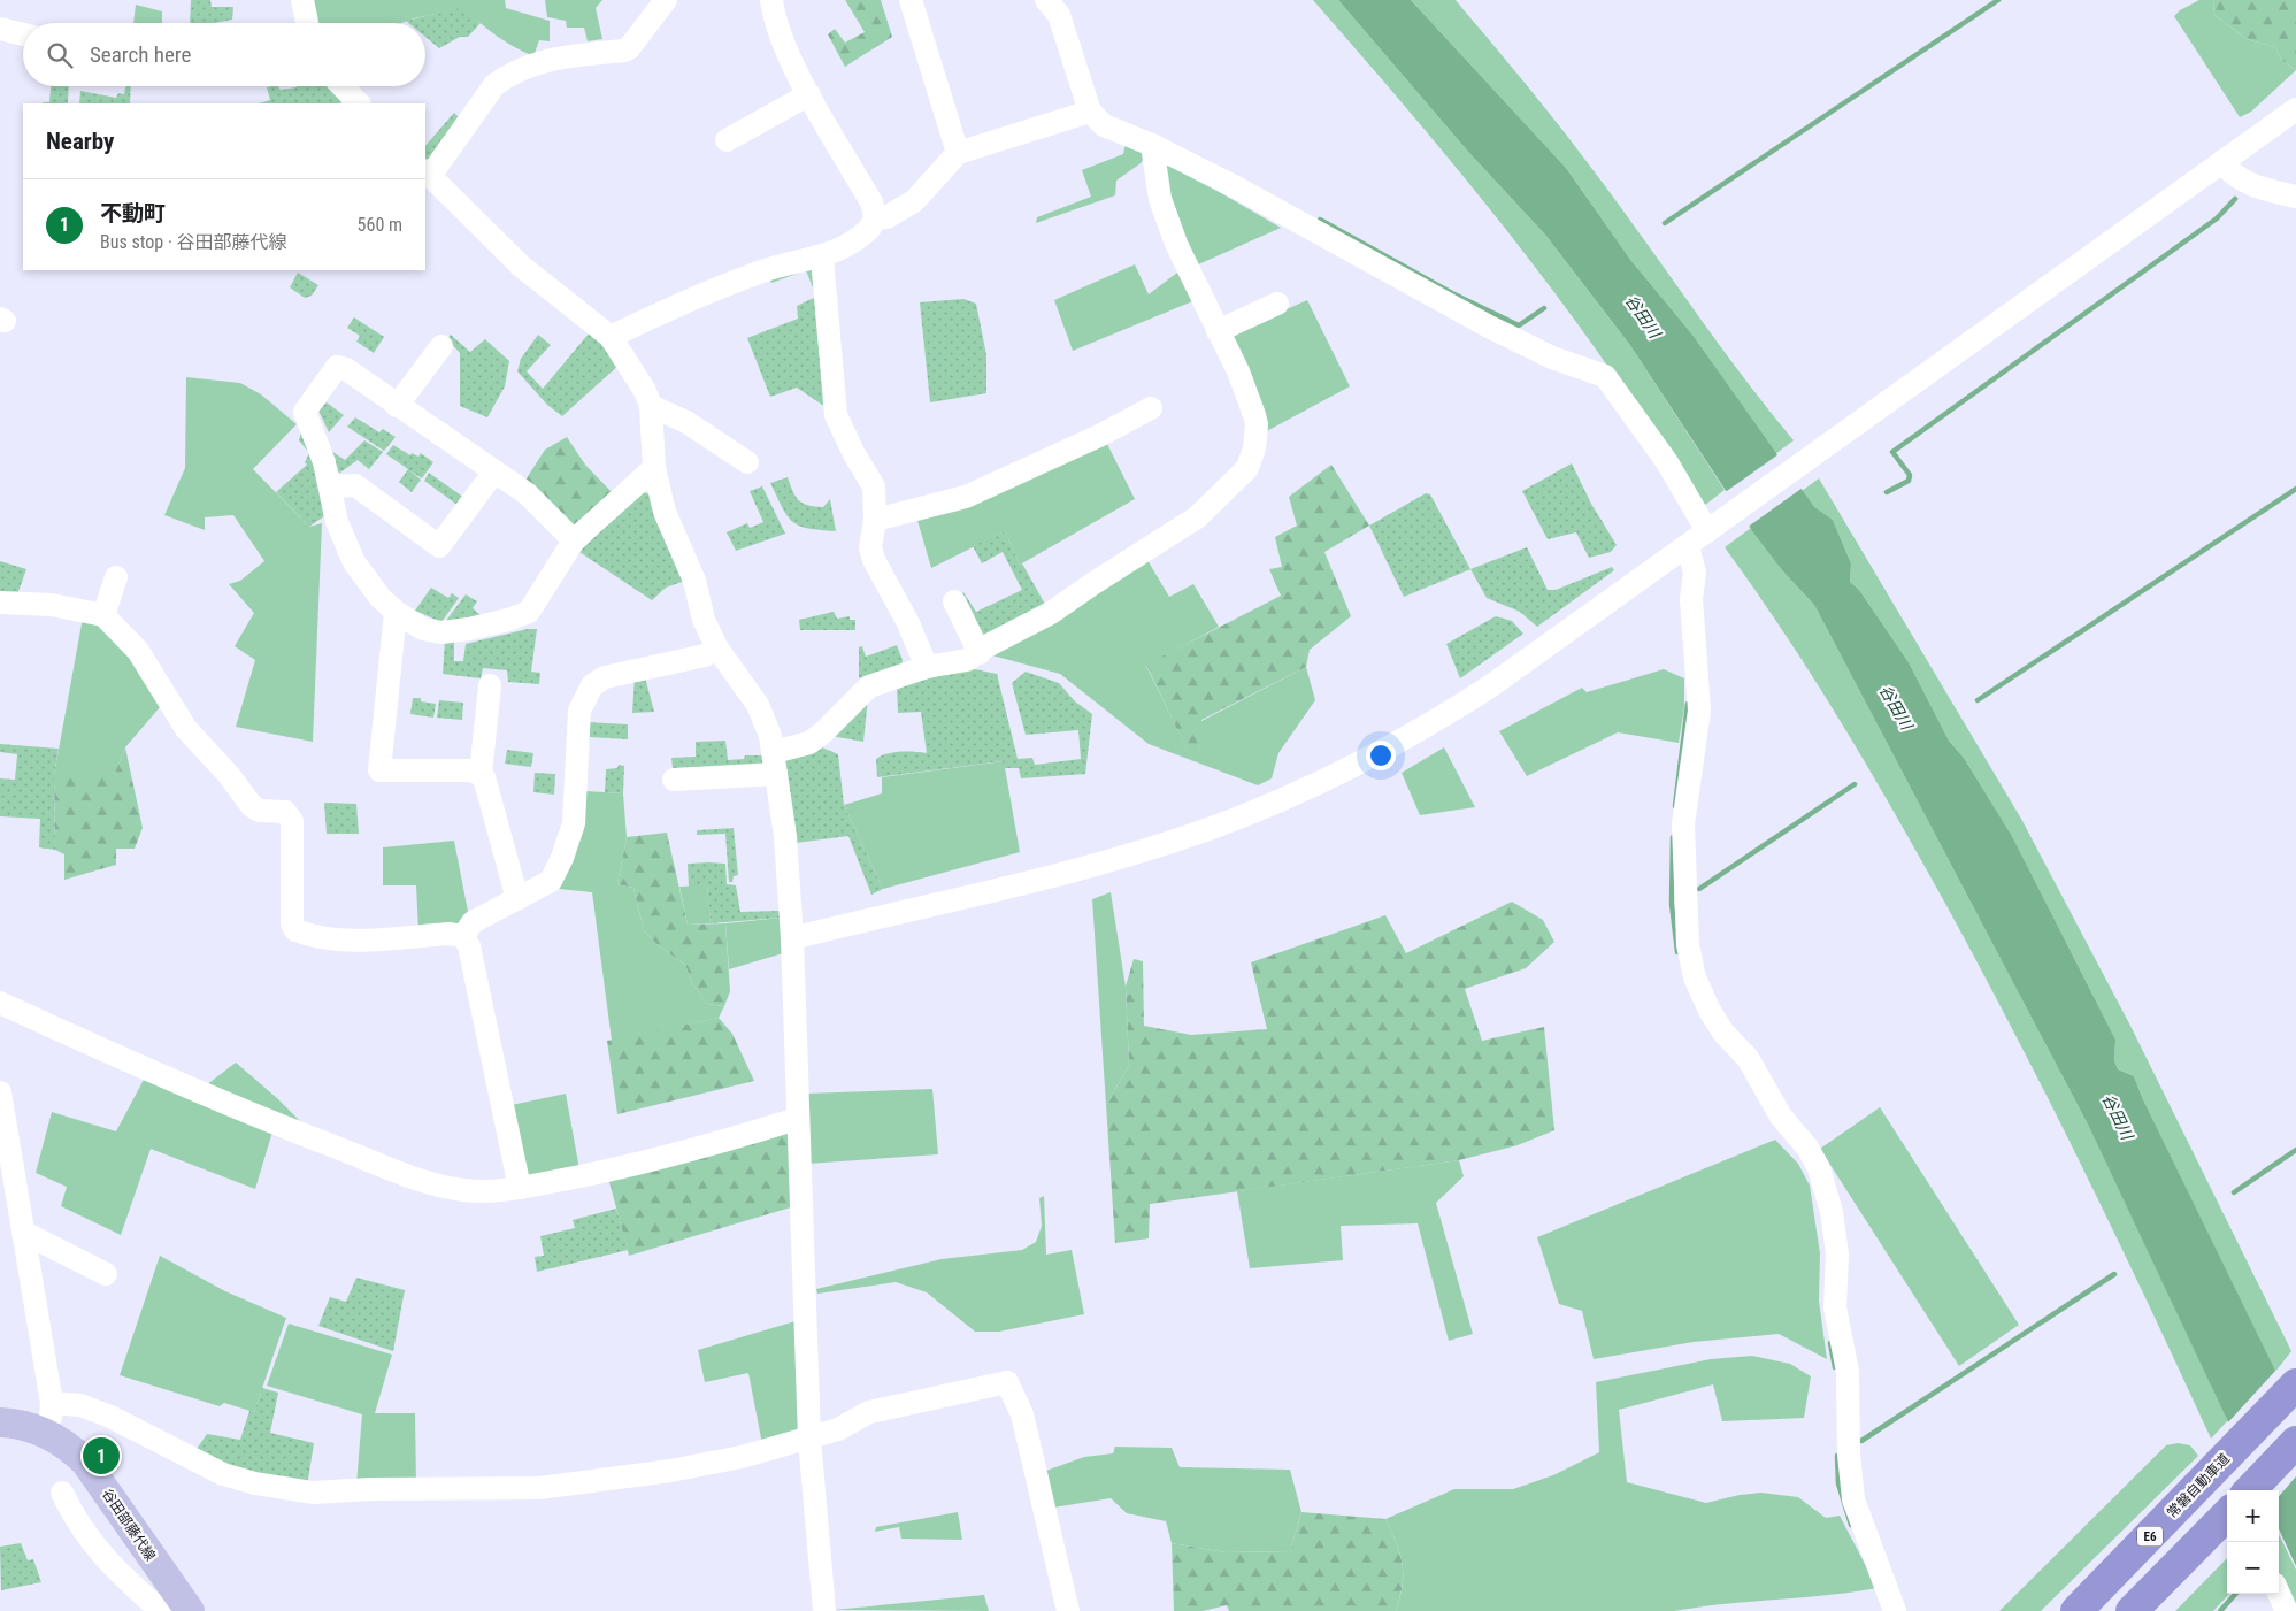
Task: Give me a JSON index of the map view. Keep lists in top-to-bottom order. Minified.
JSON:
{"streets":{"highway":["常磐自動車道","E6"],"main road":["谷田部藤代線"]},"water":["谷田川"],"page":{"search":"Search here","heading":"Nearby","list":[{"mark":"1","name":"不動町","note":"Bus stop · 谷田部藤代線","value":"560 m"}],"pins":"1","map_buttons":["+","−"]}}
